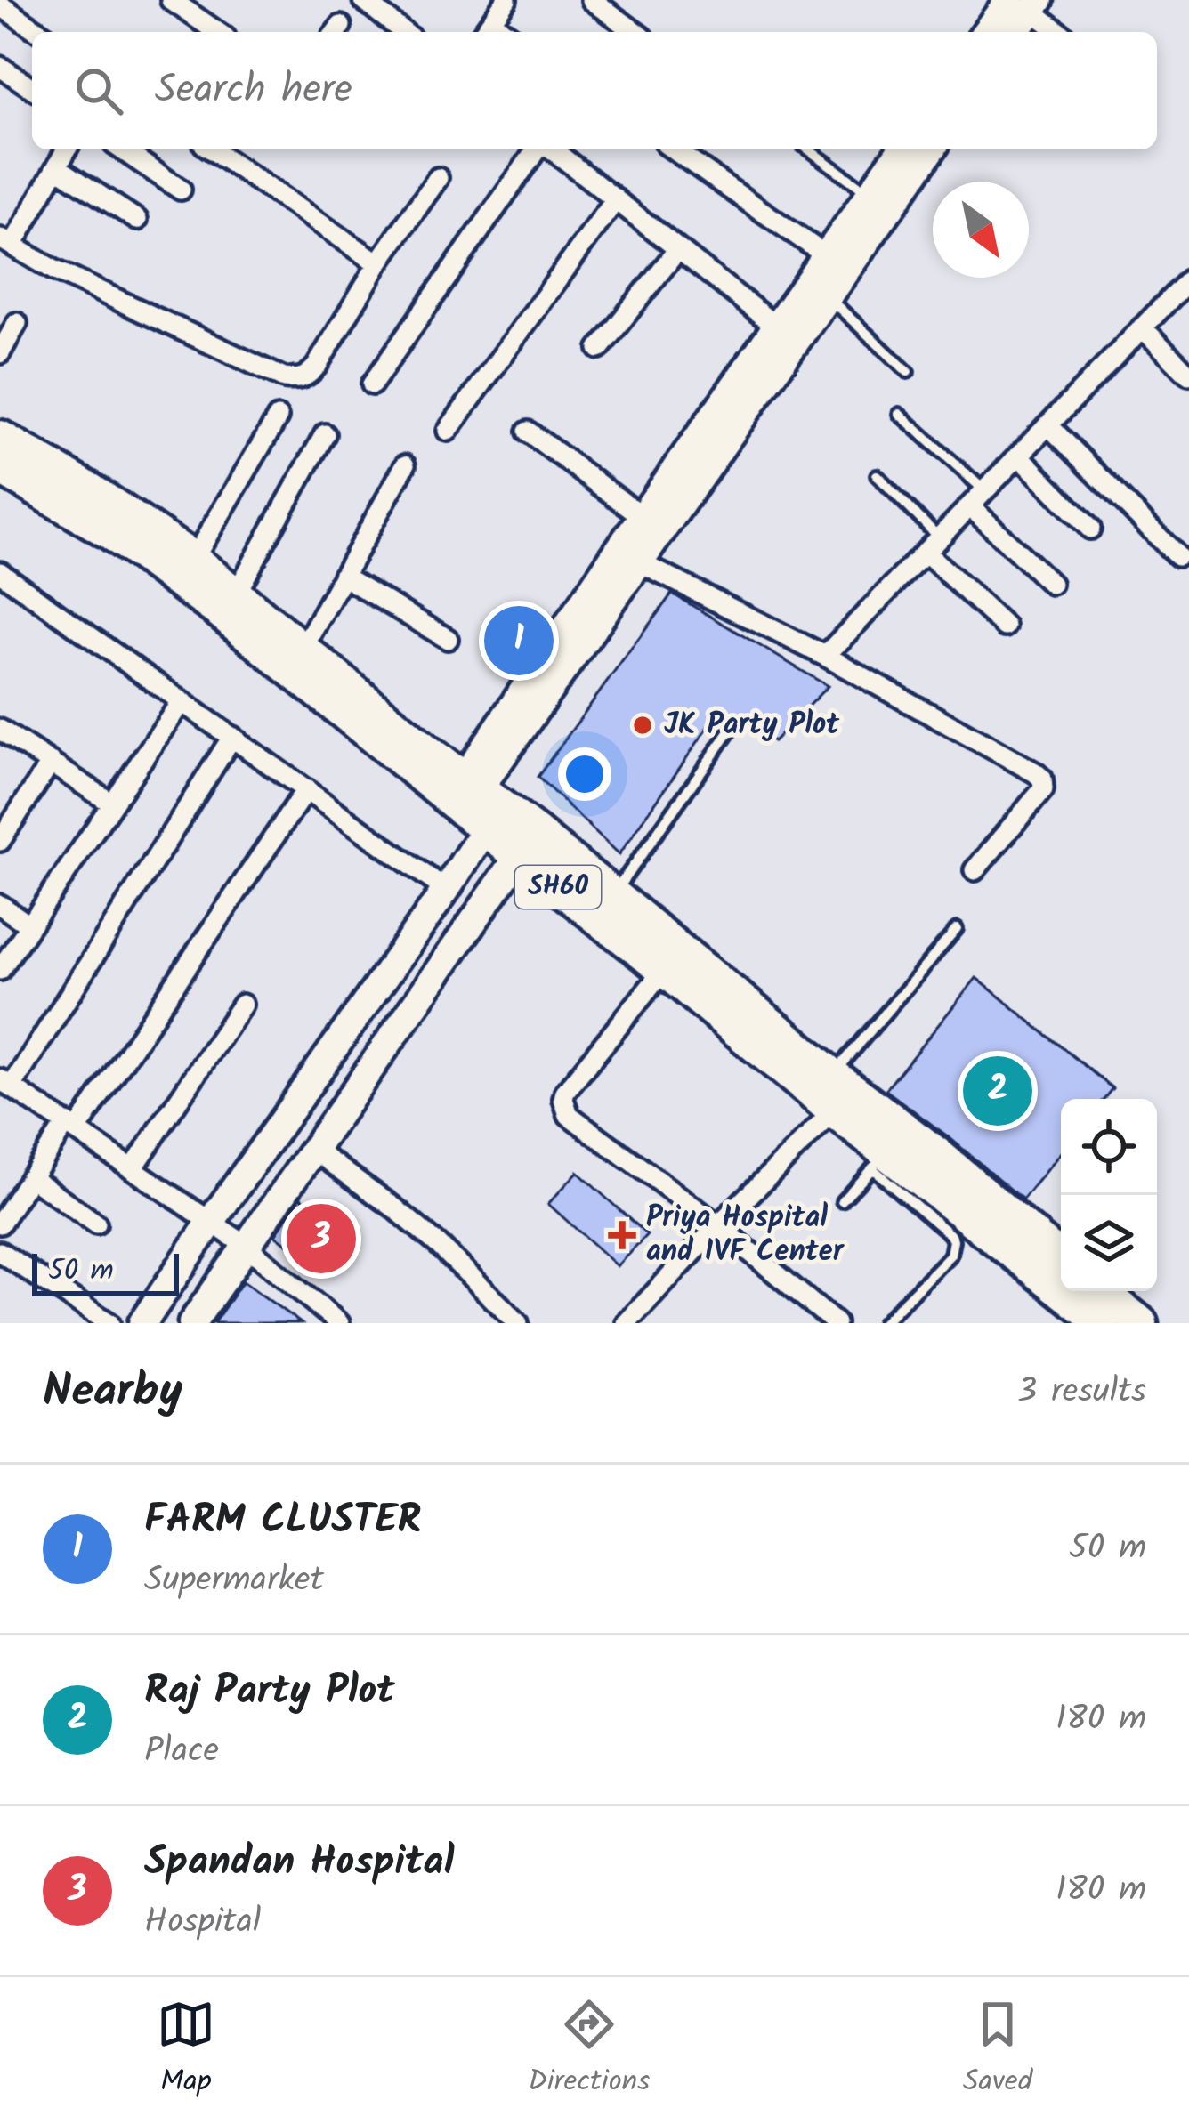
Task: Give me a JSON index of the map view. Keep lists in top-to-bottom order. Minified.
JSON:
{"streets":{"main road":["SH60"]},"places":{"other":["JK Party Plot"],"health":["Priya Hospital and IVF Center"]},"scale_bar":"50 m","north":"bottom right","page":{"search":"Search here","pins":["1","2","3"],"scale":"50 m","heading":["Nearby","3 results"],"list":[{"mark":"1","name":"FARM CLUSTER","note":"Supermarket","value":"50 m"},{"mark":"2","name":"Raj Party Plot","note":"Place","value":"180 m"},{"mark":"3","name":"Spandan Hospital","note":"Hospital","value":"180 m"}],"nav":["Map","Directions","Saved"]}}
